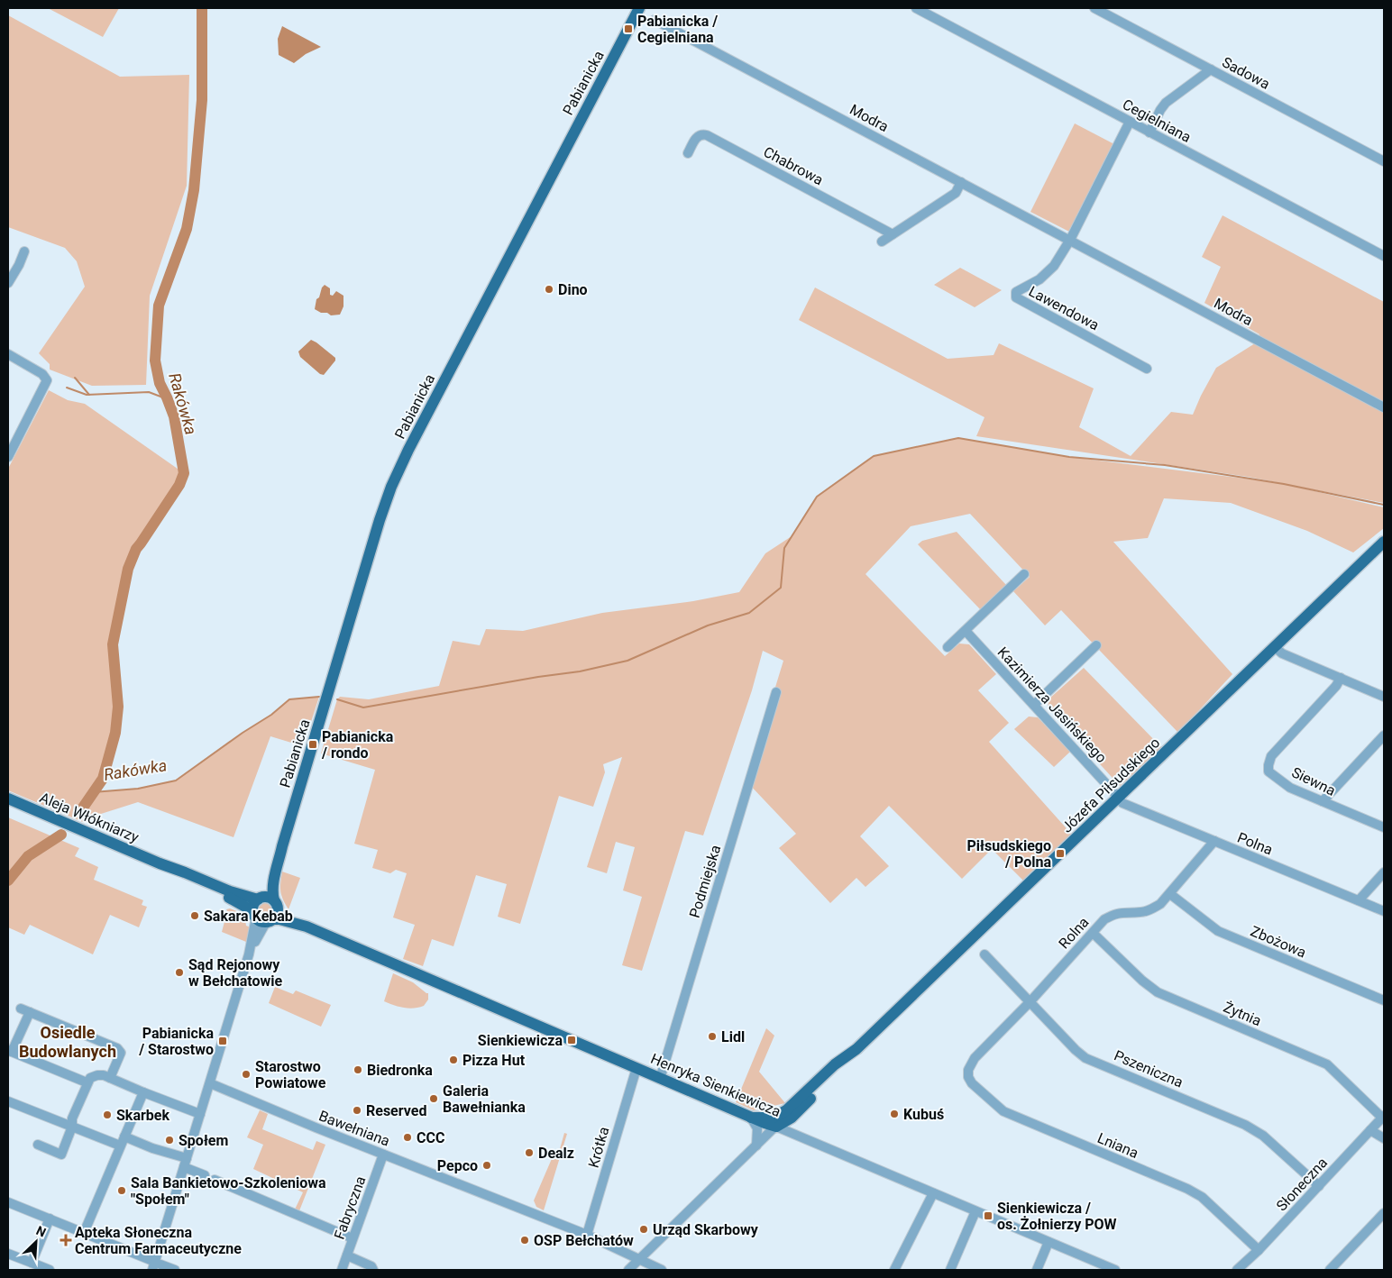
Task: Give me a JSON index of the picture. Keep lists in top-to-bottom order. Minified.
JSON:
{"streets":{"main road":["Pabianicka","Józefa Piłsudskiego","Aleja Włókniarzy","Henryka Sienkiewicza"],"street":["Sadowa","Modra","Cegielniana","Chabrowa","Lawendowa","Kazimierza Jasińskiego","Siewna","Polna","Podmiejska","Rolna","Zbożowa","Żytnia","Pszeniczna","Bawełniana","Lniana","Krótka","Słoneczna","Fabryczna"]},"crossings":[["Pabianicka","Aleja Włókniarzy"],["Pabianicka","Henryka Sienkiewicza"],["Modra","Lawendowa"],["Kazimierza Jasińskiego","Józefa Piłsudskiego"],["Kazimierza Jasińskiego","Polna"],["Józefa Piłsudskiego","Polna"],["Józefa Piłsudskiego","Henryka Sienkiewicza"],["Józefa Piłsudskiego","Bawełniana"],["Aleja Włókniarzy","Henryka Sienkiewicza"],["Polna","Rolna"],["Podmiejska","Henryka Sienkiewicza"],["Rolna","Zbożowa"],["Rolna","Żytnia"],["Rolna","Pszeniczna"],["Rolna","Lniana"],["Żytnia","Słoneczna"],["Pszeniczna","Słoneczna"],["Henryka Sienkiewicza","Krótka"],["Bawełniana","Krótka"],["Bawełniana","Fabryczna"],["Lniana","Słoneczna"]],"districts":["Osiedle Budowlanych"],"water":["Rakówka"],"places":{"transit":["Pabianicka / Cegielniana","Pabianicka / rondo","Piłsudskiego / Polna","Sienkiewicza","Pabianicka / Starostwo","Sienkiewicza / os. Żołnierzy POW"],"other":["Dino","Sakara Kebab","Sąd Rejonowy w Bełchatowie","Lidl","Pizza Hut","Biedronka","Starostwo Powiatowe","Galeria Bawełnianka","Reserved","Kubuś","Skarbek","CCC","Społem","Dealz","Pepco","Sala Bankietowo-Szkoleniowa \"Społem\"","Urząd Skarbowy","OSP Bełchatów"],"health":["Apteka Słoneczna Centrum Farmaceutyczne"]},"north":"top right"}
